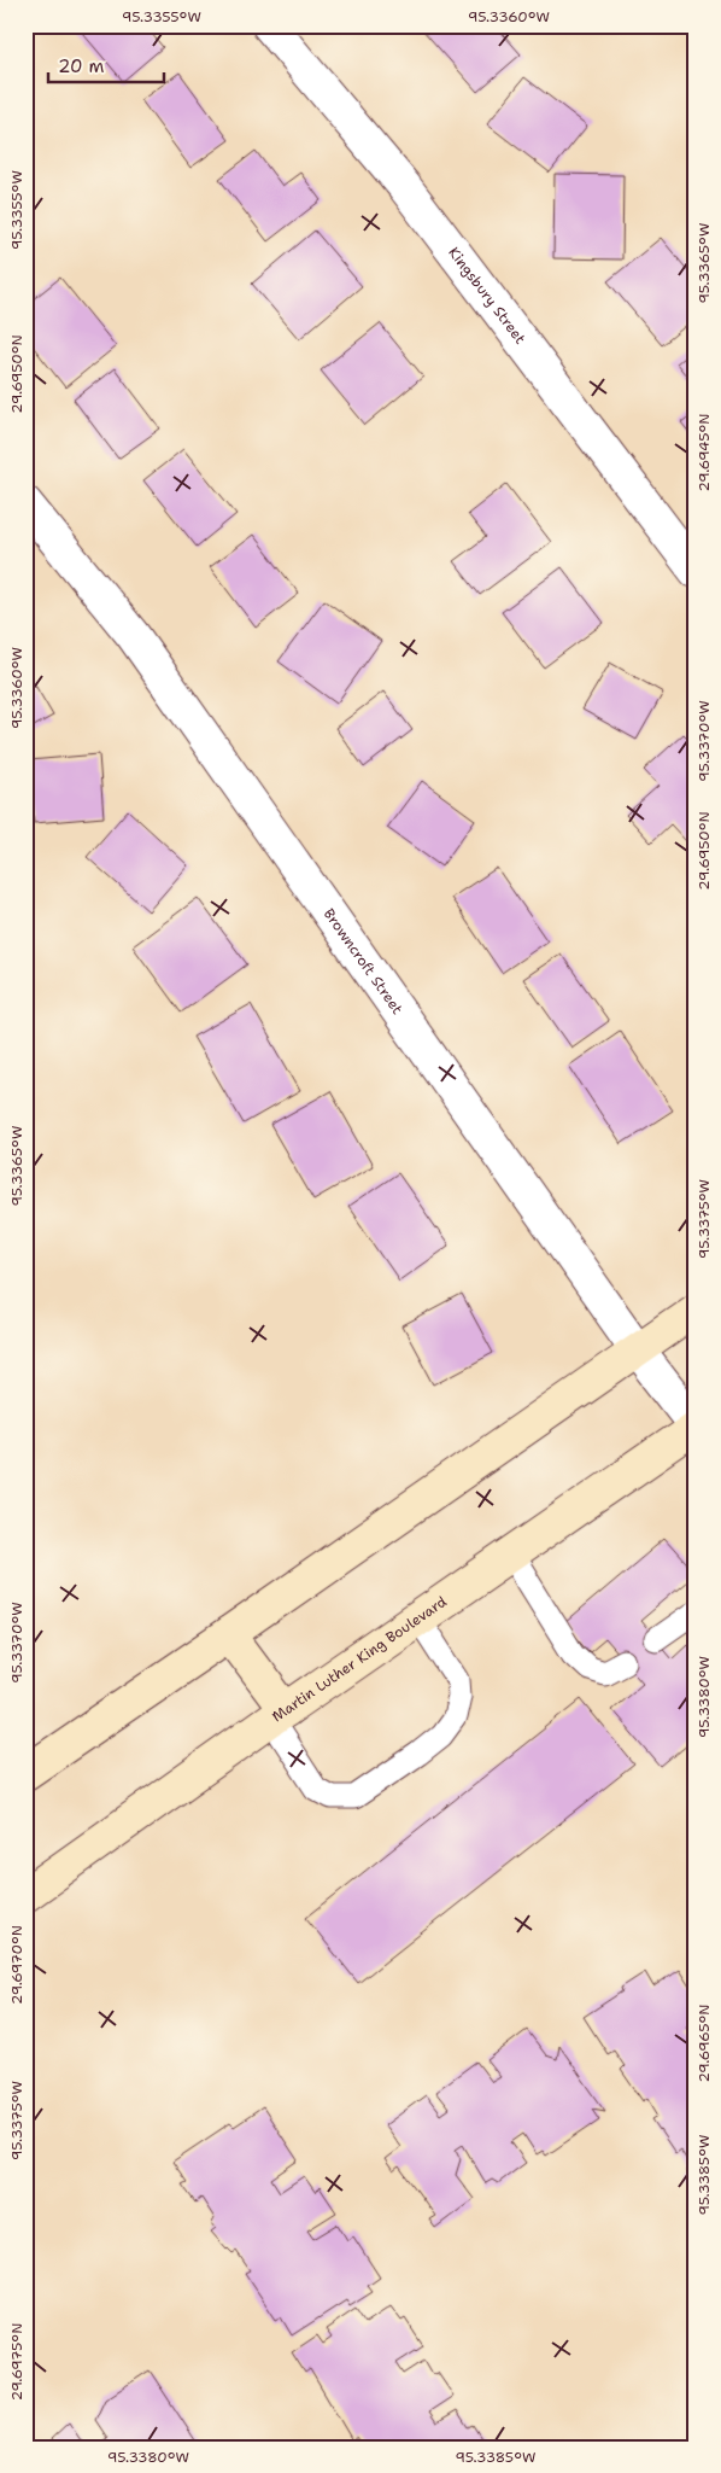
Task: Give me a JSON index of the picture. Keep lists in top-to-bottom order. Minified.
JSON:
{"streets":{"main road":["Martin Luther King Boulevard"],"street":["Kingsbury Street","Browncroft Street"]},"crossings":[["Browncroft Street","Martin Luther King Boulevard"]],"scale_bar":"20 m","coordinates":["95.3355°W","95.3360°W","95.3365°W","29.6950°N","29.6945°N","95.3370°W","95.3375°W","95.3380°W","29.6970°N","29.6965°N","95.3385°W","29.6975°N"]}
